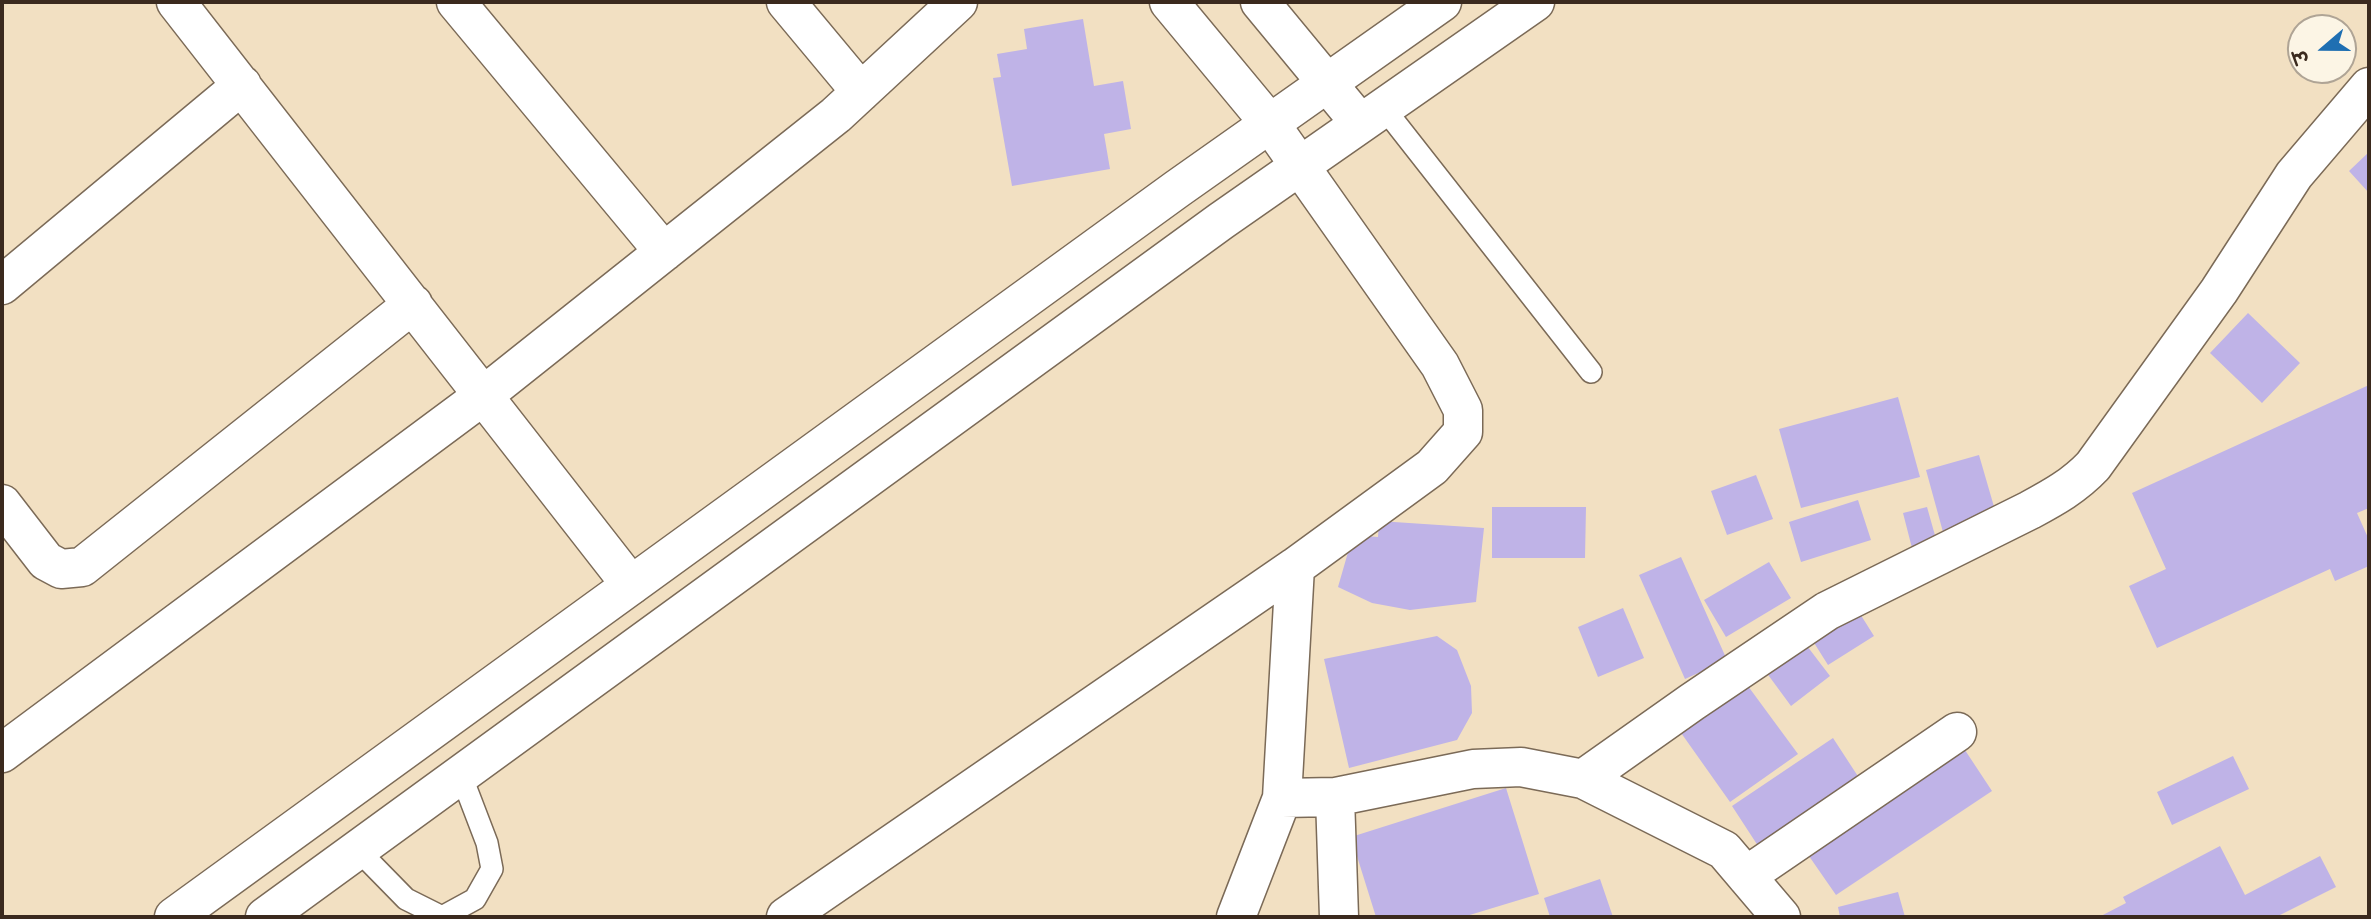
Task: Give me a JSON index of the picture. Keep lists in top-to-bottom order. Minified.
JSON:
{"north":"left"}
